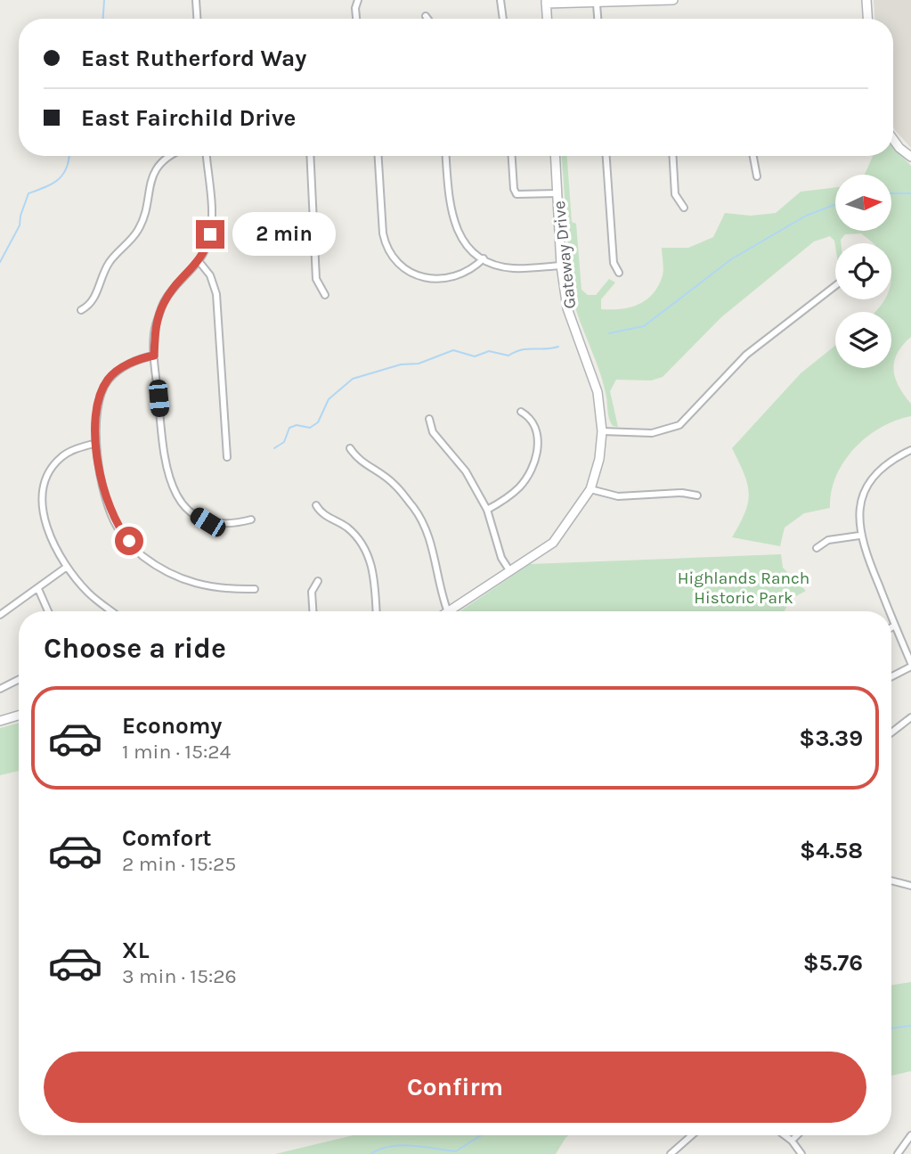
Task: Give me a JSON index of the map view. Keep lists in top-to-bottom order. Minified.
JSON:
{"streets":{"street":["Gateway Drive"]},"parks":["Highlands Ranch Historic Park"],"north":"right","page":{"banner":["East Rutherford Way","East Fairchild Drive"],"bubble":"2 min","heading":"Choose a ride","list":[{"name":"Economy","note":"1 min · 15:24","value":"$3.39"},{"name":"Comfort","note":"2 min · 15:25","value":"$4.58"},{"name":"XL","note":"3 min · 15:26","value":"$5.76"}],"buttons":"Confirm"}}
